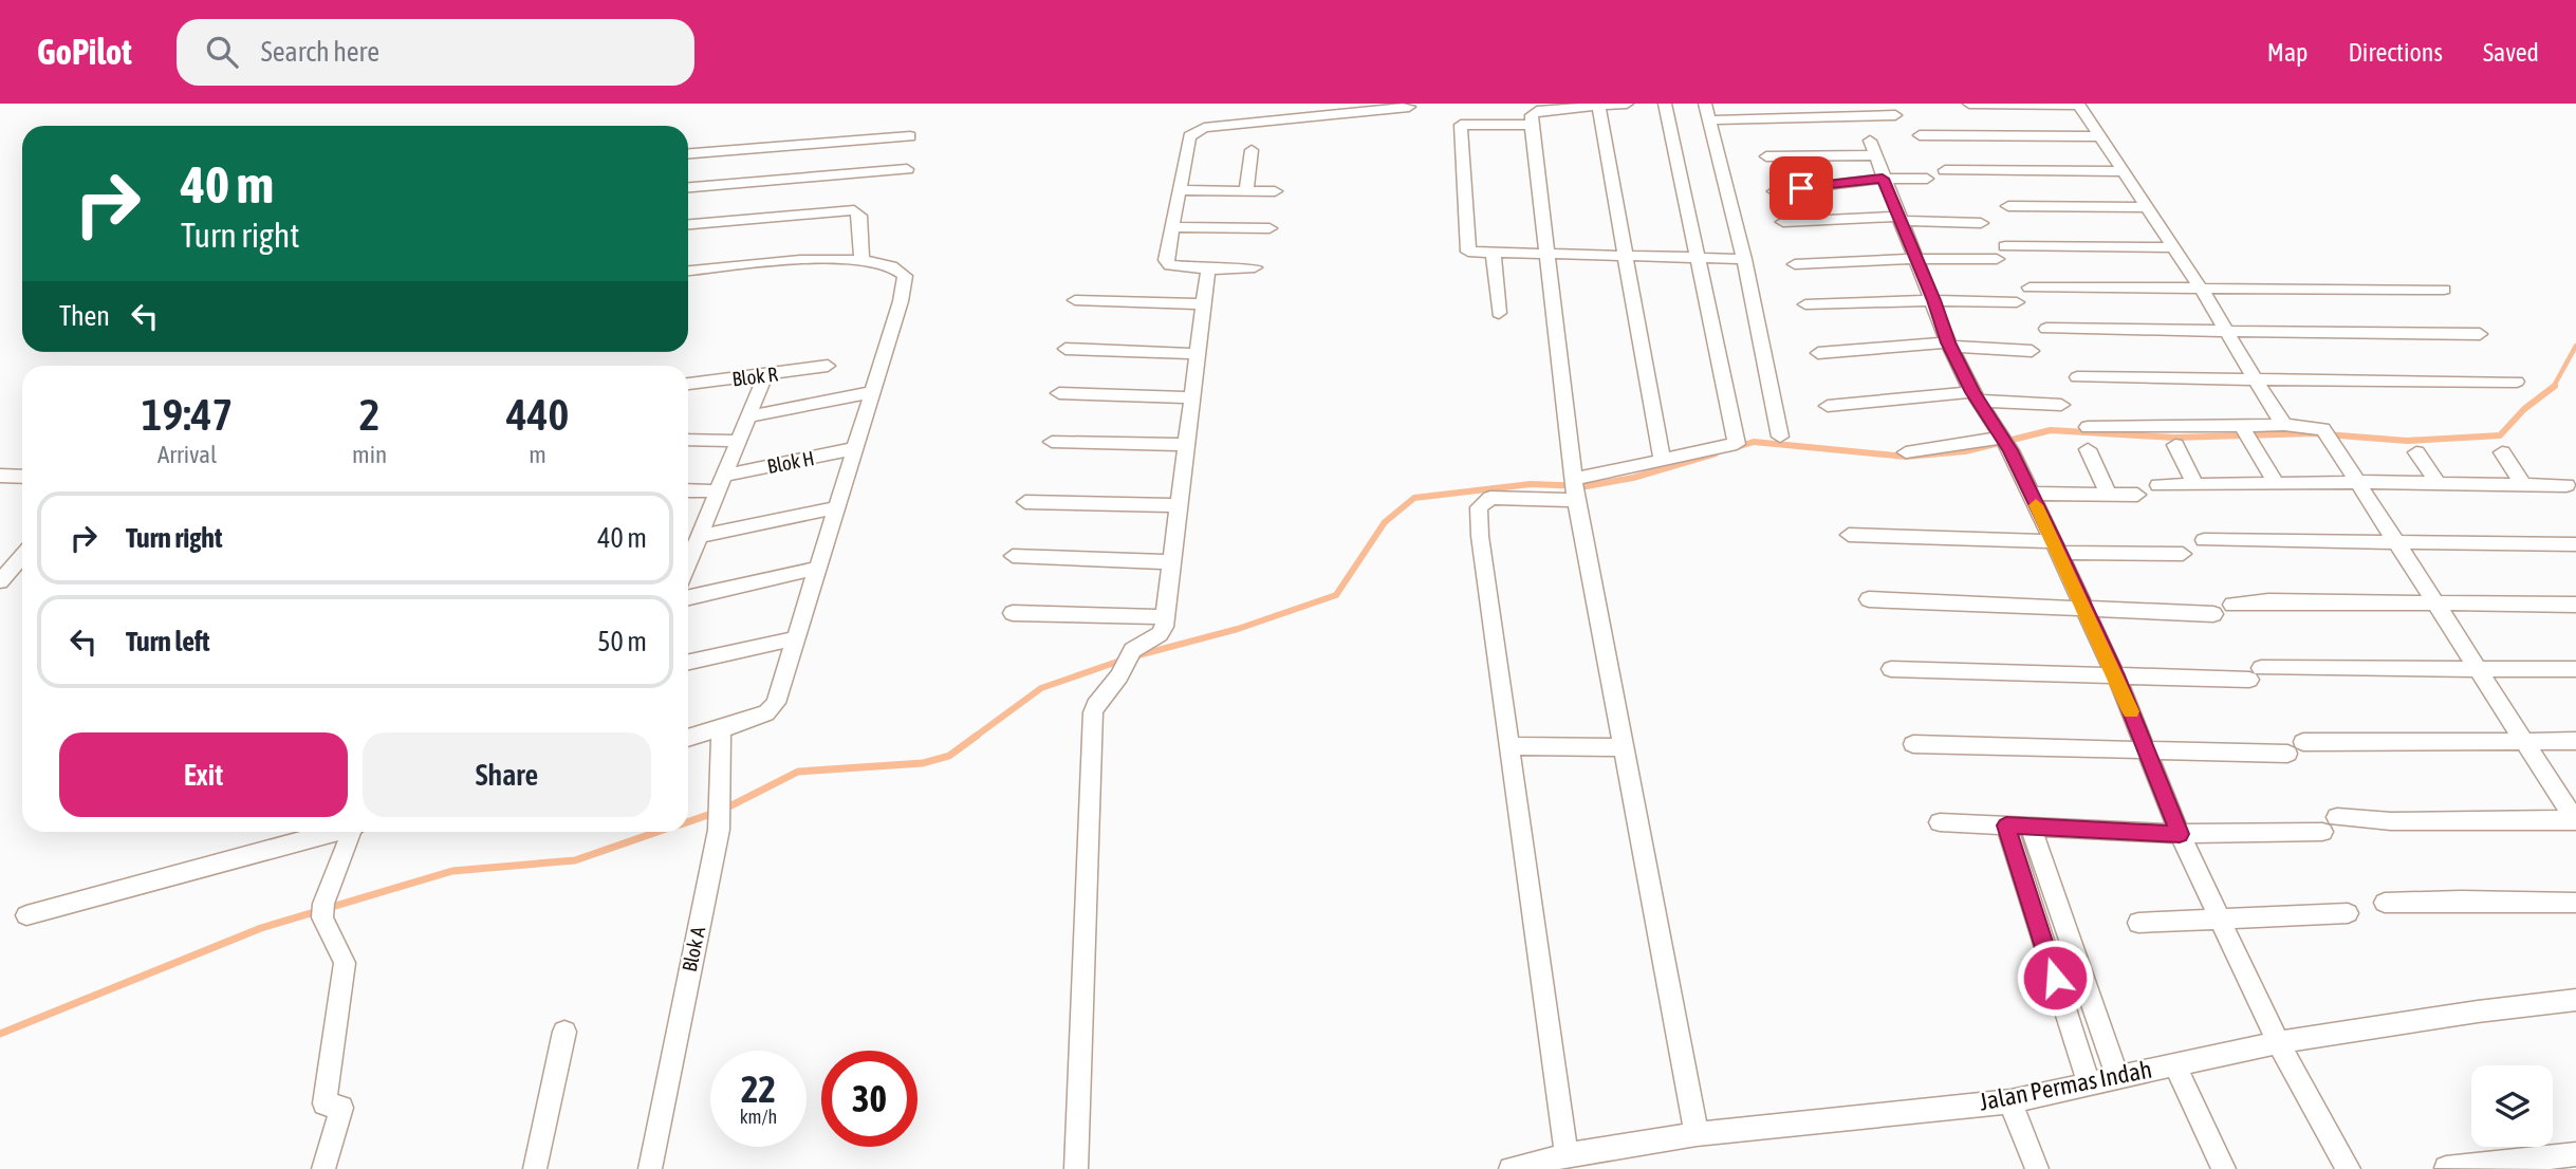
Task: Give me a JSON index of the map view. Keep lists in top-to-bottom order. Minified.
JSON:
{"streets":{"street":["Blok R","Blok H","Blok A","Jalan Permas Indah"]},"page":{"header":"GoPilot","search":"Search here","nav":["Map","Directions","Saved"],"turn":["40 m","Turn right"],"then":"Then","eta":["19:47","Arrival","2","min","440","m"],"list":[{"name":"Turn right","value":"40 m"},{"name":"Turn left","value":"50 m"}],"buttons":["Exit","Share"],"speed":"22 km/h","limit":"30"}}
